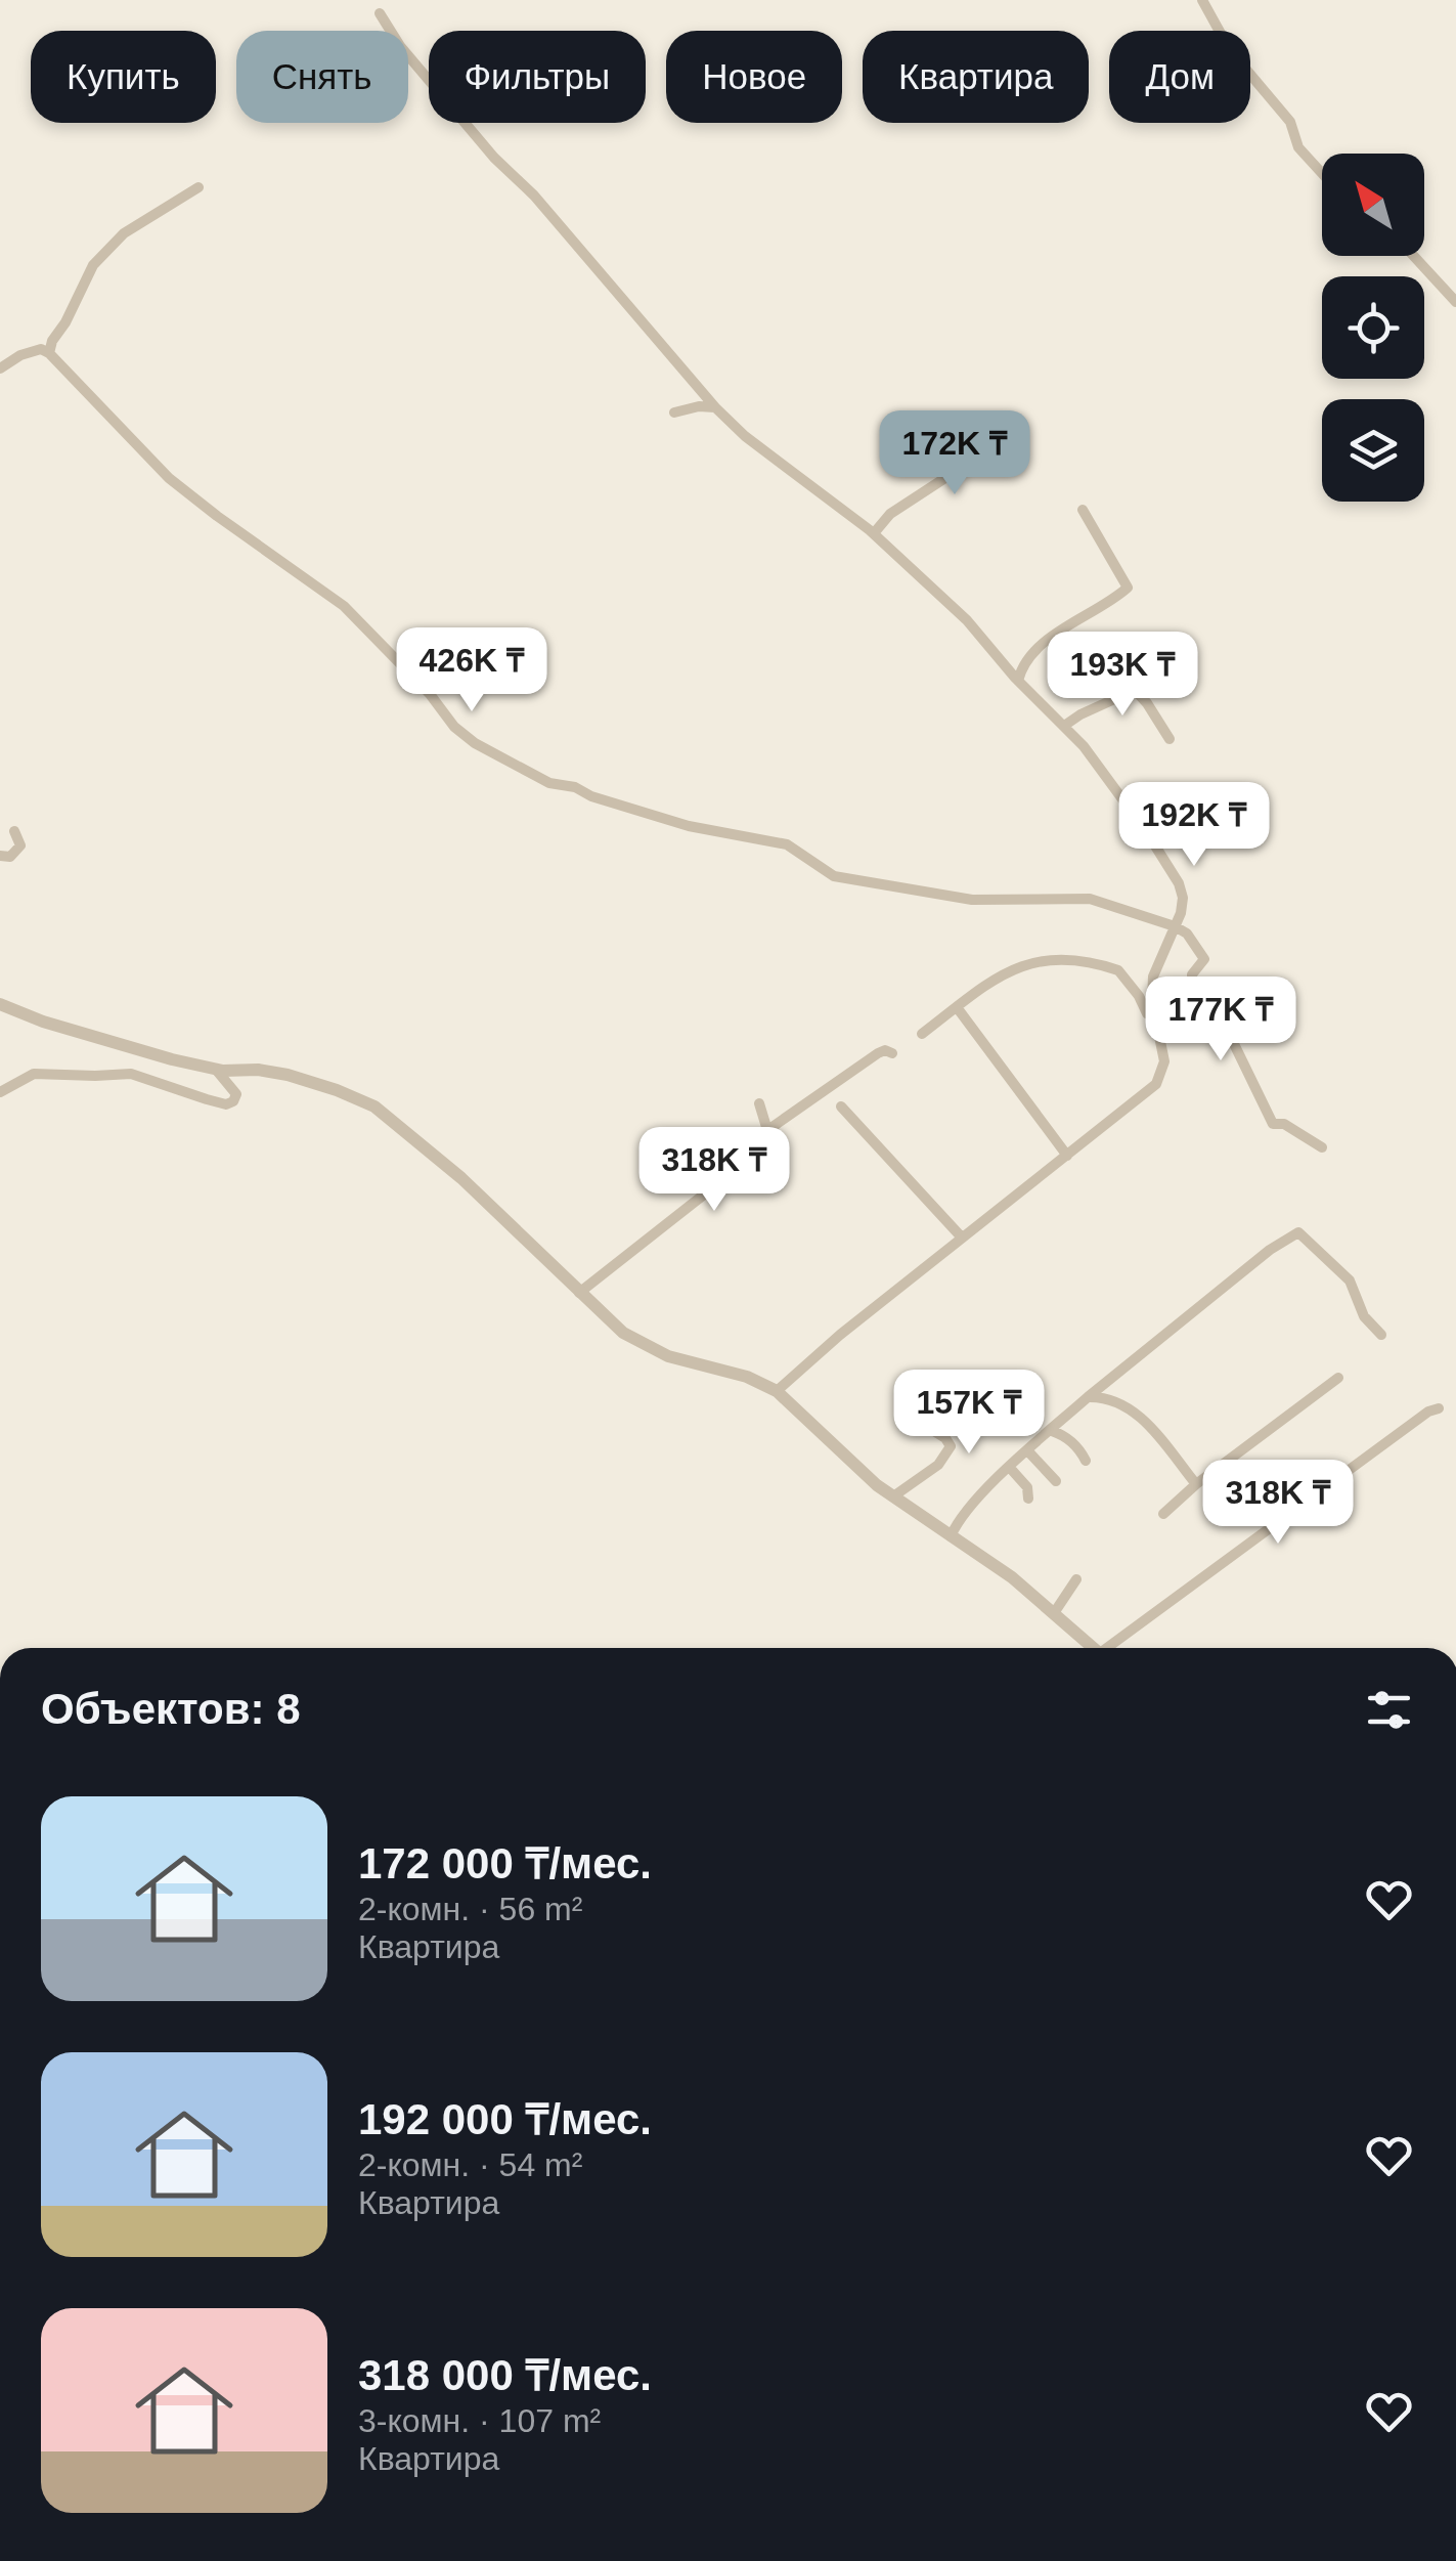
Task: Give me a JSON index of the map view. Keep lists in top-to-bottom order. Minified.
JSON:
{"north":"top left","page":{"chip":["Купить","Снять","Фильтры","Новое","Квартира","Дом"],"price":["172K ₸","426K ₸","193K ₸","192K ₸","177K ₸","318K ₸","157K ₸","318K ₸"],"heading":"Объектов: 8","list":[{"name":"172 000 ₸/мес.","note":"2-комн. · 56 m² · Квартира"},{"name":"192 000 ₸/мес.","note":"2-комн. · 54 m² · Квартира"},{"name":"318 000 ₸/мес.","note":"3-комн. · 107 m² · Квартира"}]}}
